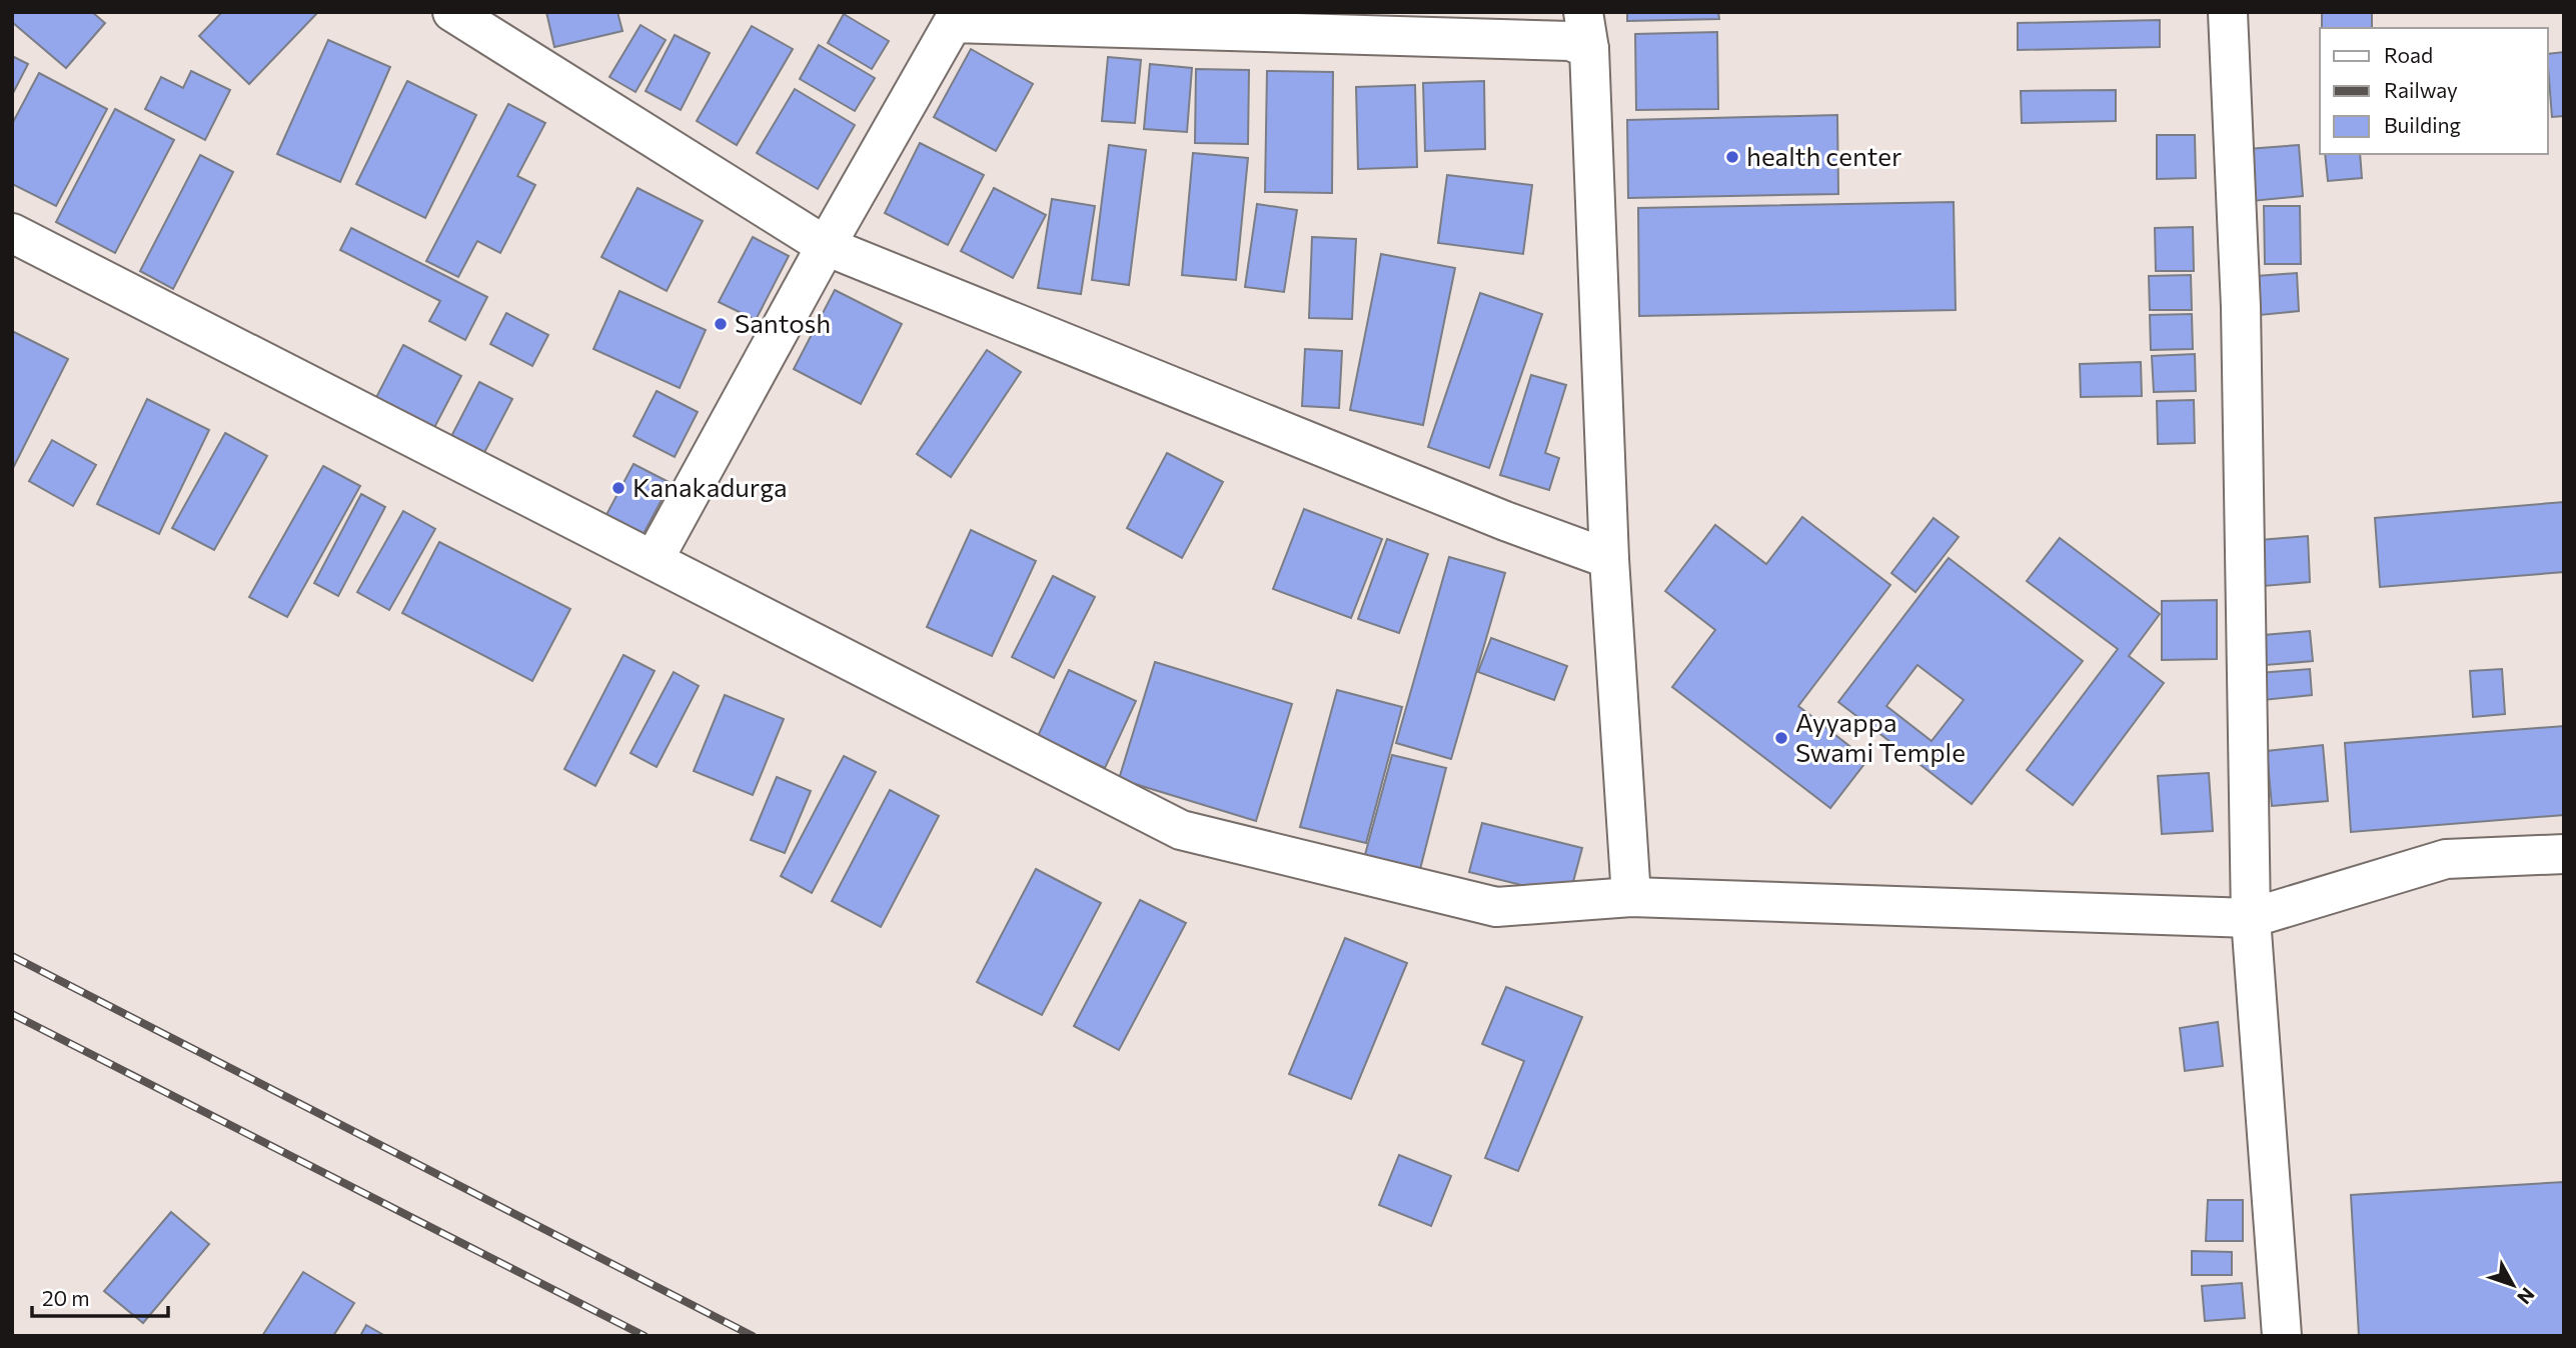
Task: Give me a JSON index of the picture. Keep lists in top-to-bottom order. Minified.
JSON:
{"places":["health center","Santosh","Kanakadurga","Ayyappa Swami Temple"],"legend":["Road","Railway","Building"],"scale_bar":"20 m","north":"bottom right"}
